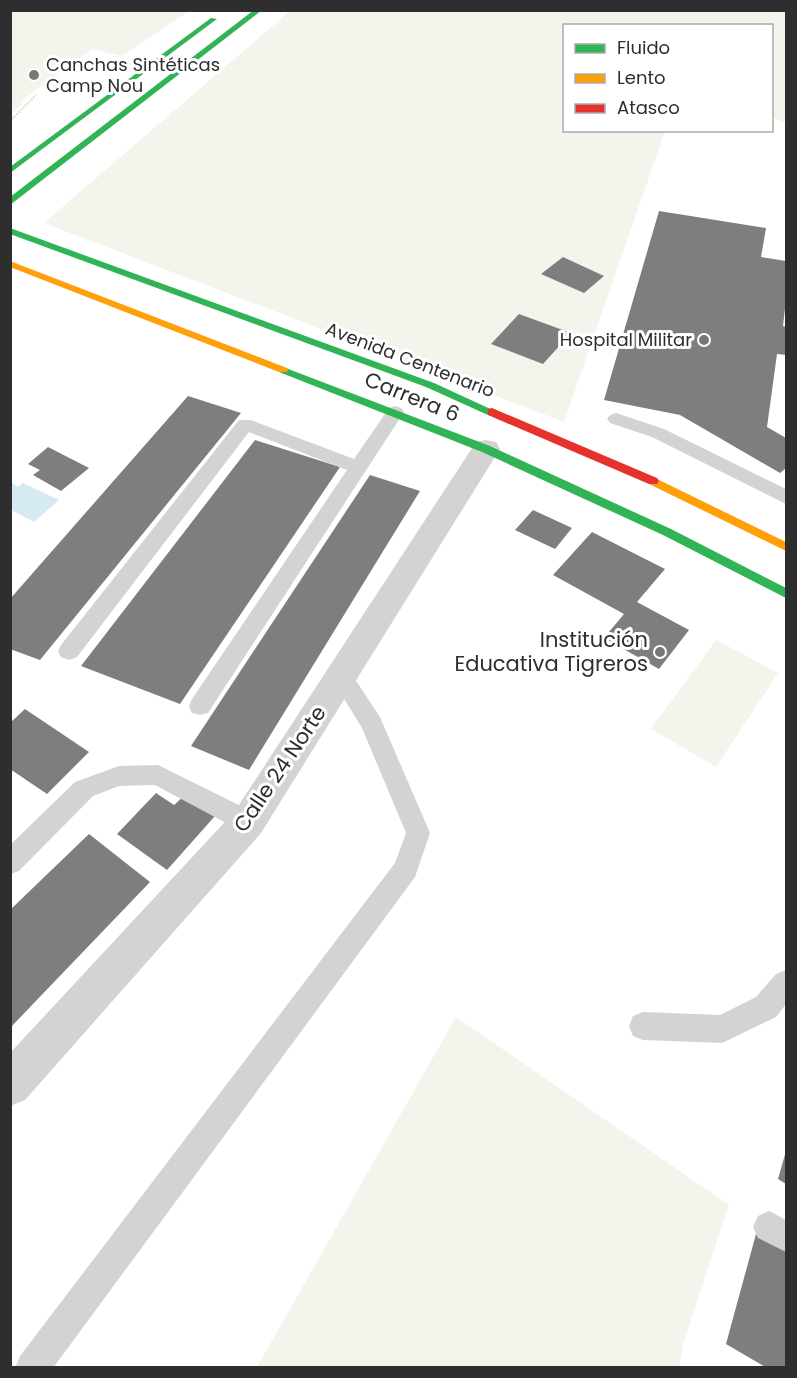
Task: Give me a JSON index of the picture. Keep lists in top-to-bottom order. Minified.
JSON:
{"streets":{"main road":["Avenida Centenario","Carrera 6"],"street":["Calle 24 Norte"]},"crossings":[["Carrera 6","Calle 24 Norte"]],"places":["Canchas Sintéticas Camp Nou","Hospital Militar","Institución Educativa Tigreros"],"legend":["Fluido","Lento","Atasco"]}
